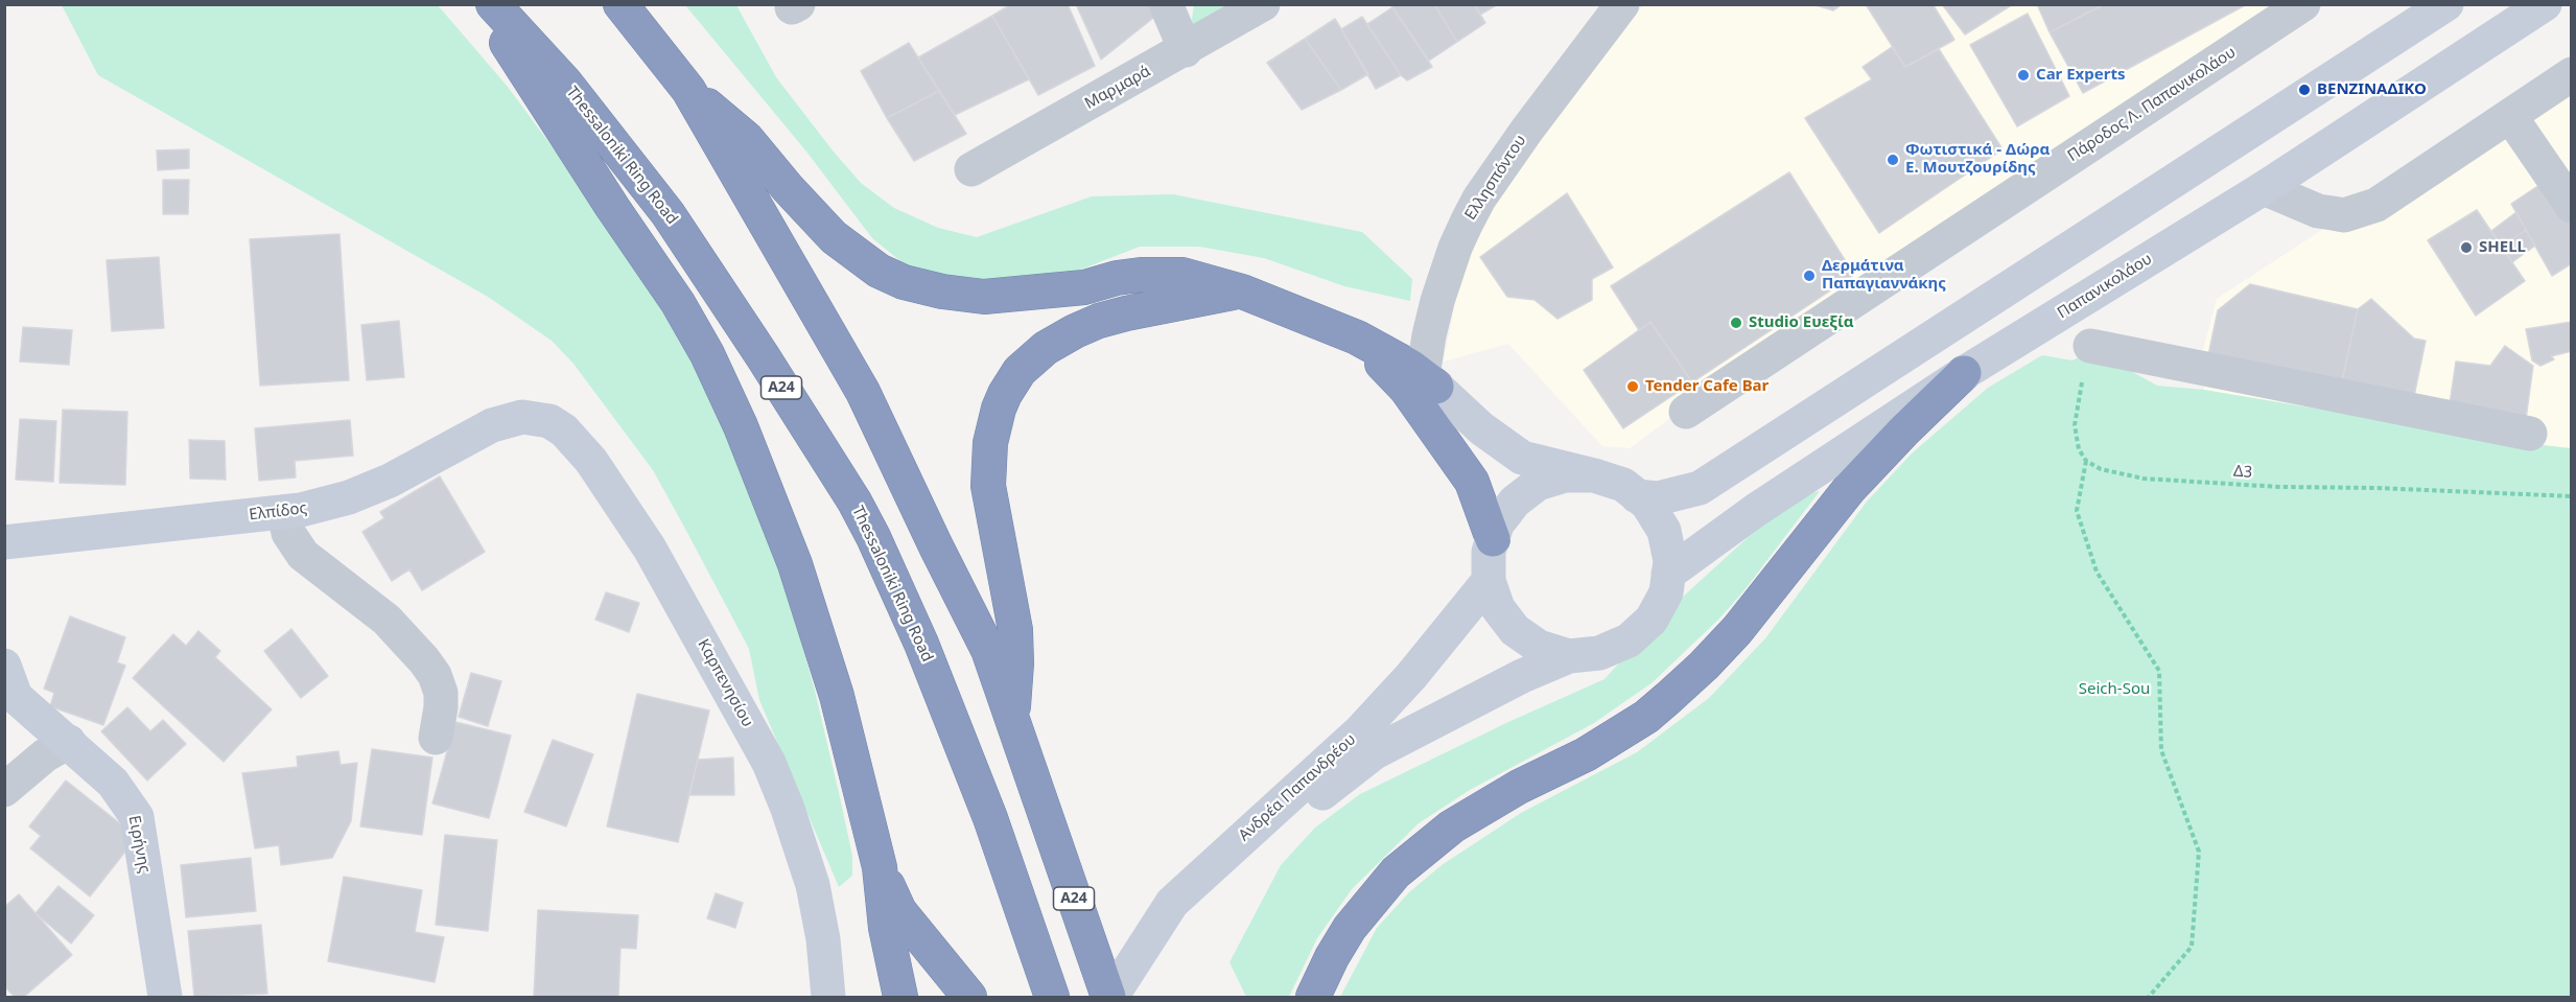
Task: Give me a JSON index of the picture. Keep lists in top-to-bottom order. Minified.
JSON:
{"streets":{"highway":["Thessaloniki Ring Road","Α24"],"main road":["Παπανικολάου","Ελπίδος","Καρπενησίου","Ανδρέα Παπανδρέου","Ειρήνης"],"street":["Μαρμαρά","Πάροδος Λ. Παπανικολάου","Ελλησπόντου"],"path":["Δ3"]},"crossings":[["Παπανικολάου","Ανδρέα Παπανδρέου"],["Α24","Ανδρέα Παπανδρέου"],["Ελπίδος","Καρπενησίου"]],"parks":["Seich-Sou"],"places":["Car Experts","ΒΕΝΖΙΝΑΔΙΚΟ","Φωτιστικά - Δώρα Ε. Μουτζουρίδης","SHELL","Δερμάτινα Παπαγιαννάκης","Studio Ευεξία","Tender Cafe Bar"]}
